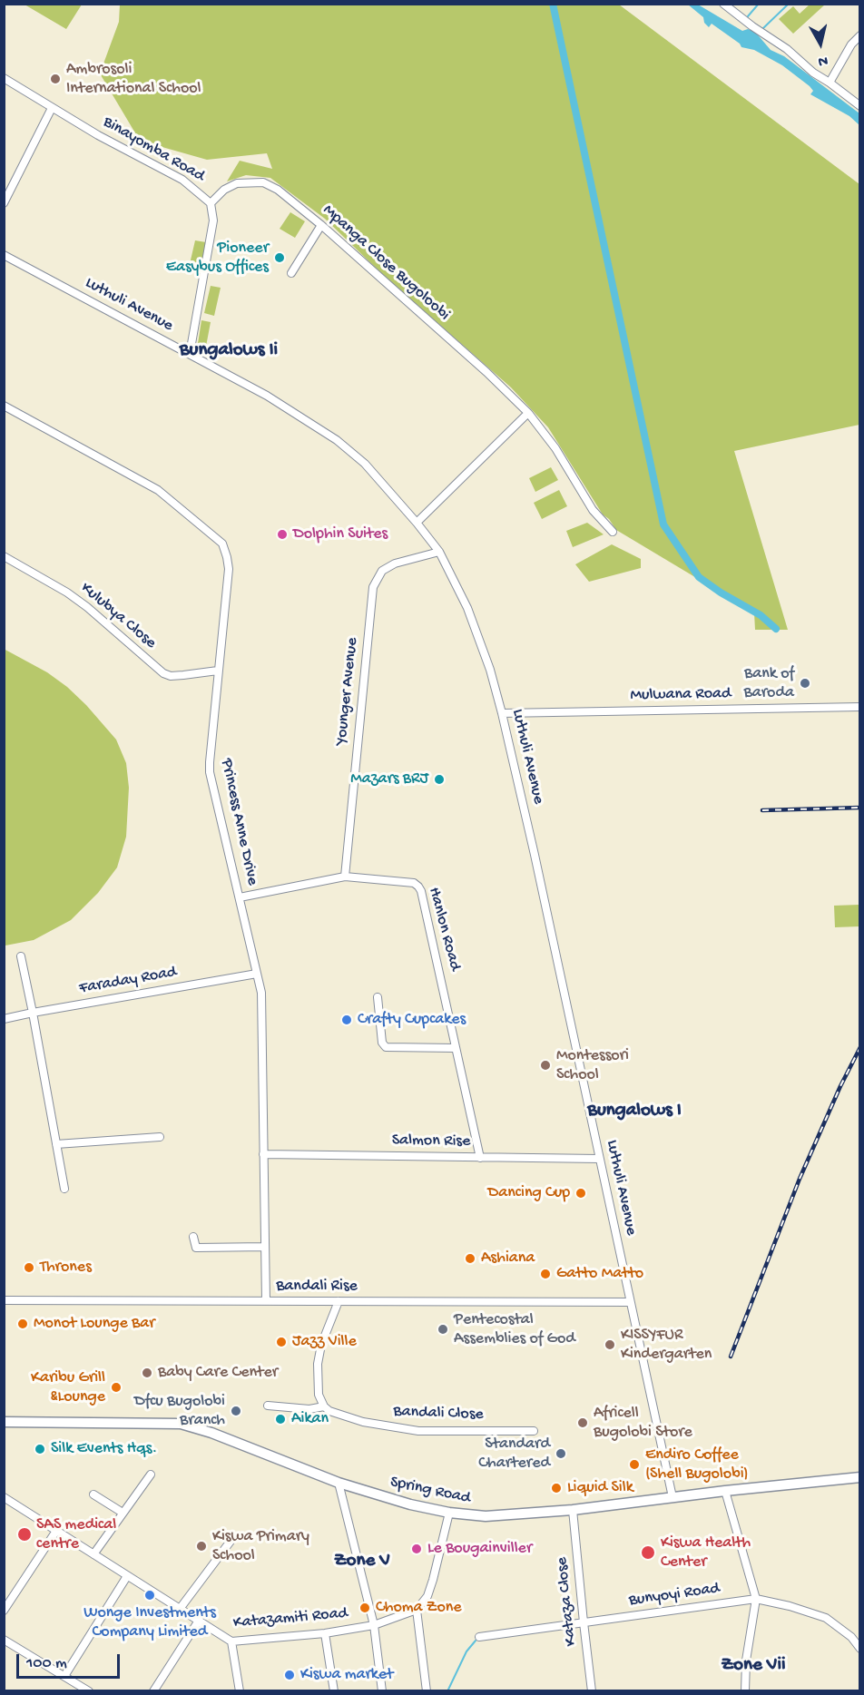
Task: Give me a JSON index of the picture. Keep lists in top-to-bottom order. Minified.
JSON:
{"streets":{"main road":["Spring Road"],"street":["Binayomba Road","Mpanga Close Bugoloobi","Luthuli Avenue","Kulubya Close","Younger Avenue","Mulwana Road","Princess Anne Drive","Hanlon Road","Faraday Road","Salmon Rise","Bandali Rise","Bandali Close","Bunyoyi Road","Kataza Close","Katazamiti Road"]},"crossings":[["Binayomba Road","Mpanga Close Bugoloobi"],["Binayomba Road","Luthuli Avenue"],["Luthuli Avenue","Younger Avenue"],["Luthuli Avenue","Mulwana Road"],["Luthuli Avenue","Salmon Rise"],["Luthuli Avenue","Bandali Rise"],["Luthuli Avenue","Spring Road"],["Kulubya Close","Princess Anne Drive"],["Younger Avenue","Hanlon Road"],["Princess Anne Drive","Hanlon Road"],["Princess Anne Drive","Faraday Road"],["Princess Anne Drive","Salmon Rise"],["Princess Anne Drive","Bandali Rise"],["Hanlon Road","Salmon Rise"],["Spring Road","Kataza Close"],["Bunyoyi Road","Kataza Close"]],"districts":["Bungalows Ii","Bungalows I","Zone V","Zone Vii"],"places":["Ambrosoli International School","Pioneer Easybus Offices","Dolphin Suites","Bank of Baroda","Mazars BRJ","Crafty Cupcakes","Montessori School","Dancing Cup","Ashiana","Thrones","Gatto Matto","Monot Lounge Bar","Pentecostal Assemblies of God","Jazz Ville","KISSYFUR Kindergarten","Baby Care Center","Karibu Grill &Lounge","Dfcu Bugolobi Branch","Aikan","Africell Bugolobi Store","Silk Events Hqs.","Standard Chartered","Endiro Coffee (Shell Bugolobi)","Liquid Silk","SAS medical centre","Kiswa Primary School","Le Bougainviller","Kiswa Health Center","Wonge Investments Company Limited","Choma Zone","Kiswa market"],"scale_bar":"100 m","north":"bottom"}
